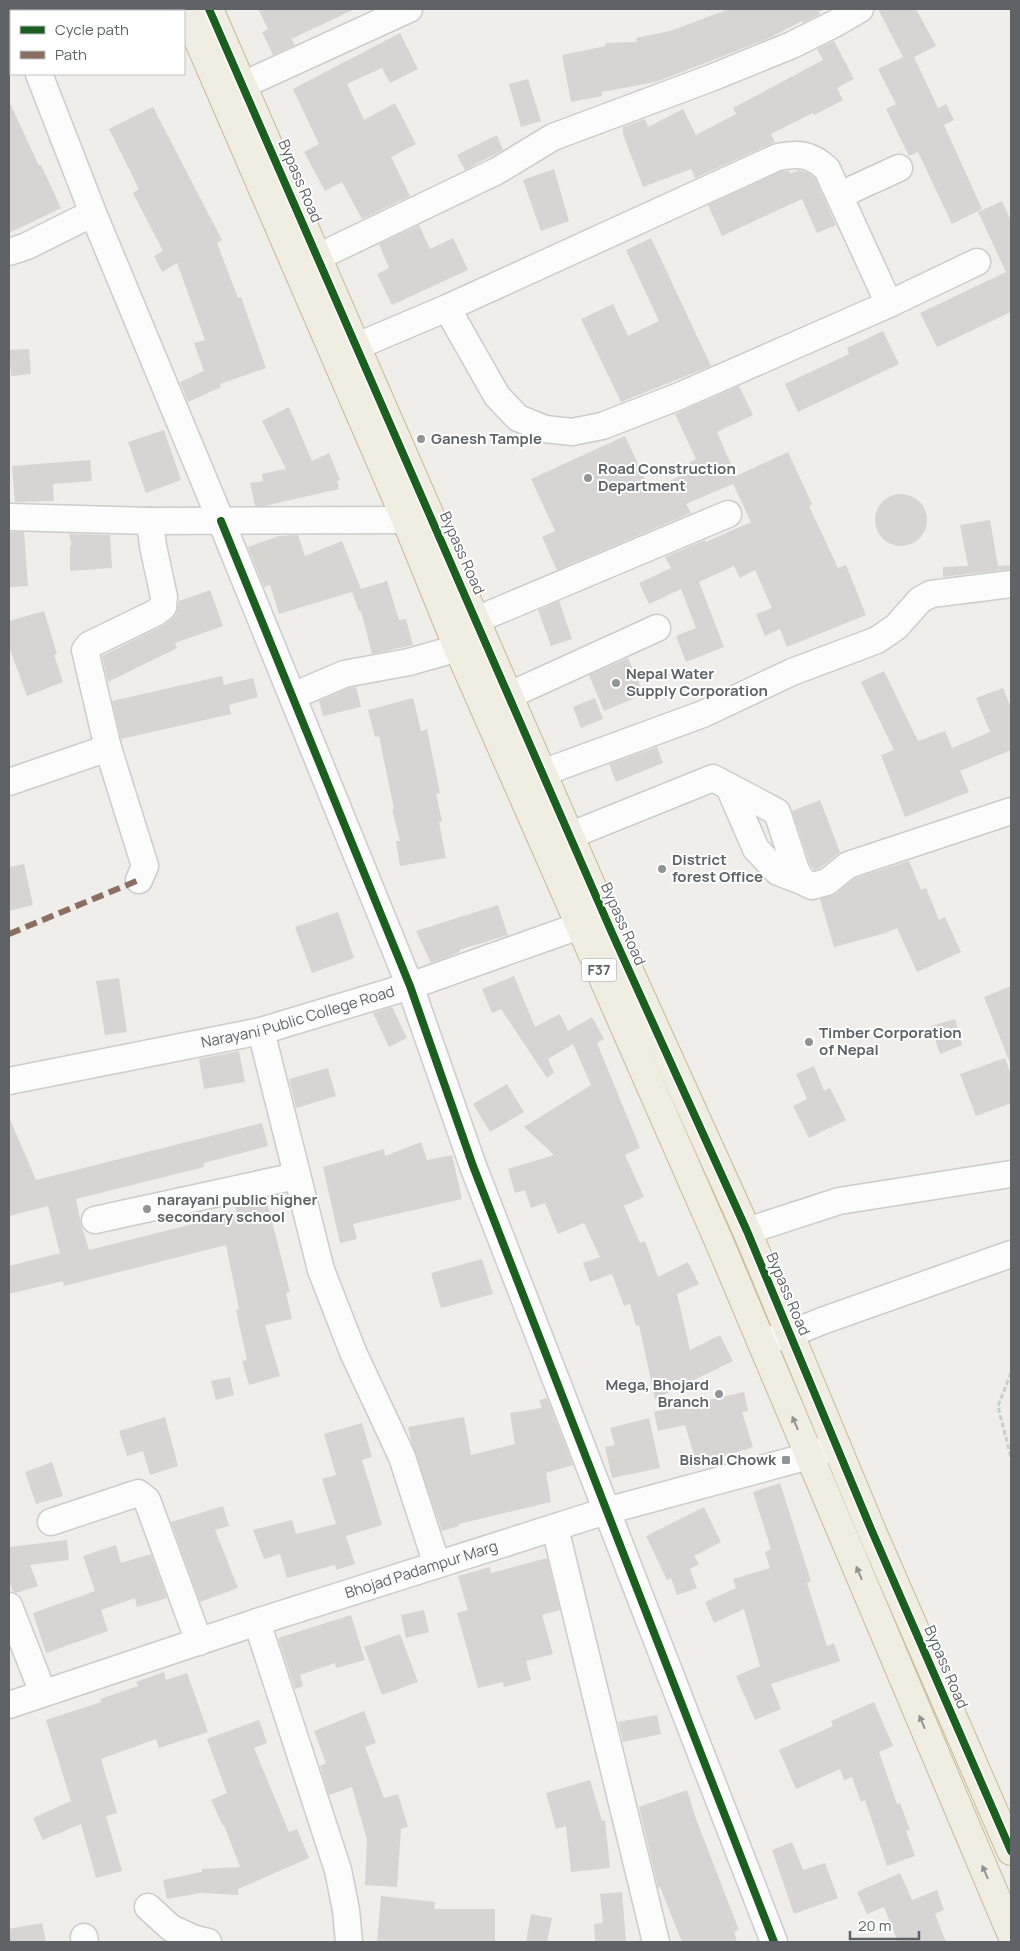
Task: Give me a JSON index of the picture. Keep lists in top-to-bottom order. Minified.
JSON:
{"streets":{"highway":["Bypass Road","F37"],"street":["Narayani Public College Road","Bhojad Padampur Marg"]},"crossings":[["Bypass Road","Bhojad Padampur Marg"],["F37","Narayani Public College Road"],["F37","Bhojad Padampur Marg"]],"places":{"other":["Ganesh Tample","Road Construction Department","Nepal Water Supply Corporation","District forest Office","Timber Corporation of Nepal","narayani public higher secondary school","Mega, Bhojard Branch"],"transit":["Bishal Chowk"]},"legend":["Cycle path","Path"],"scale_bar":"20 m"}
